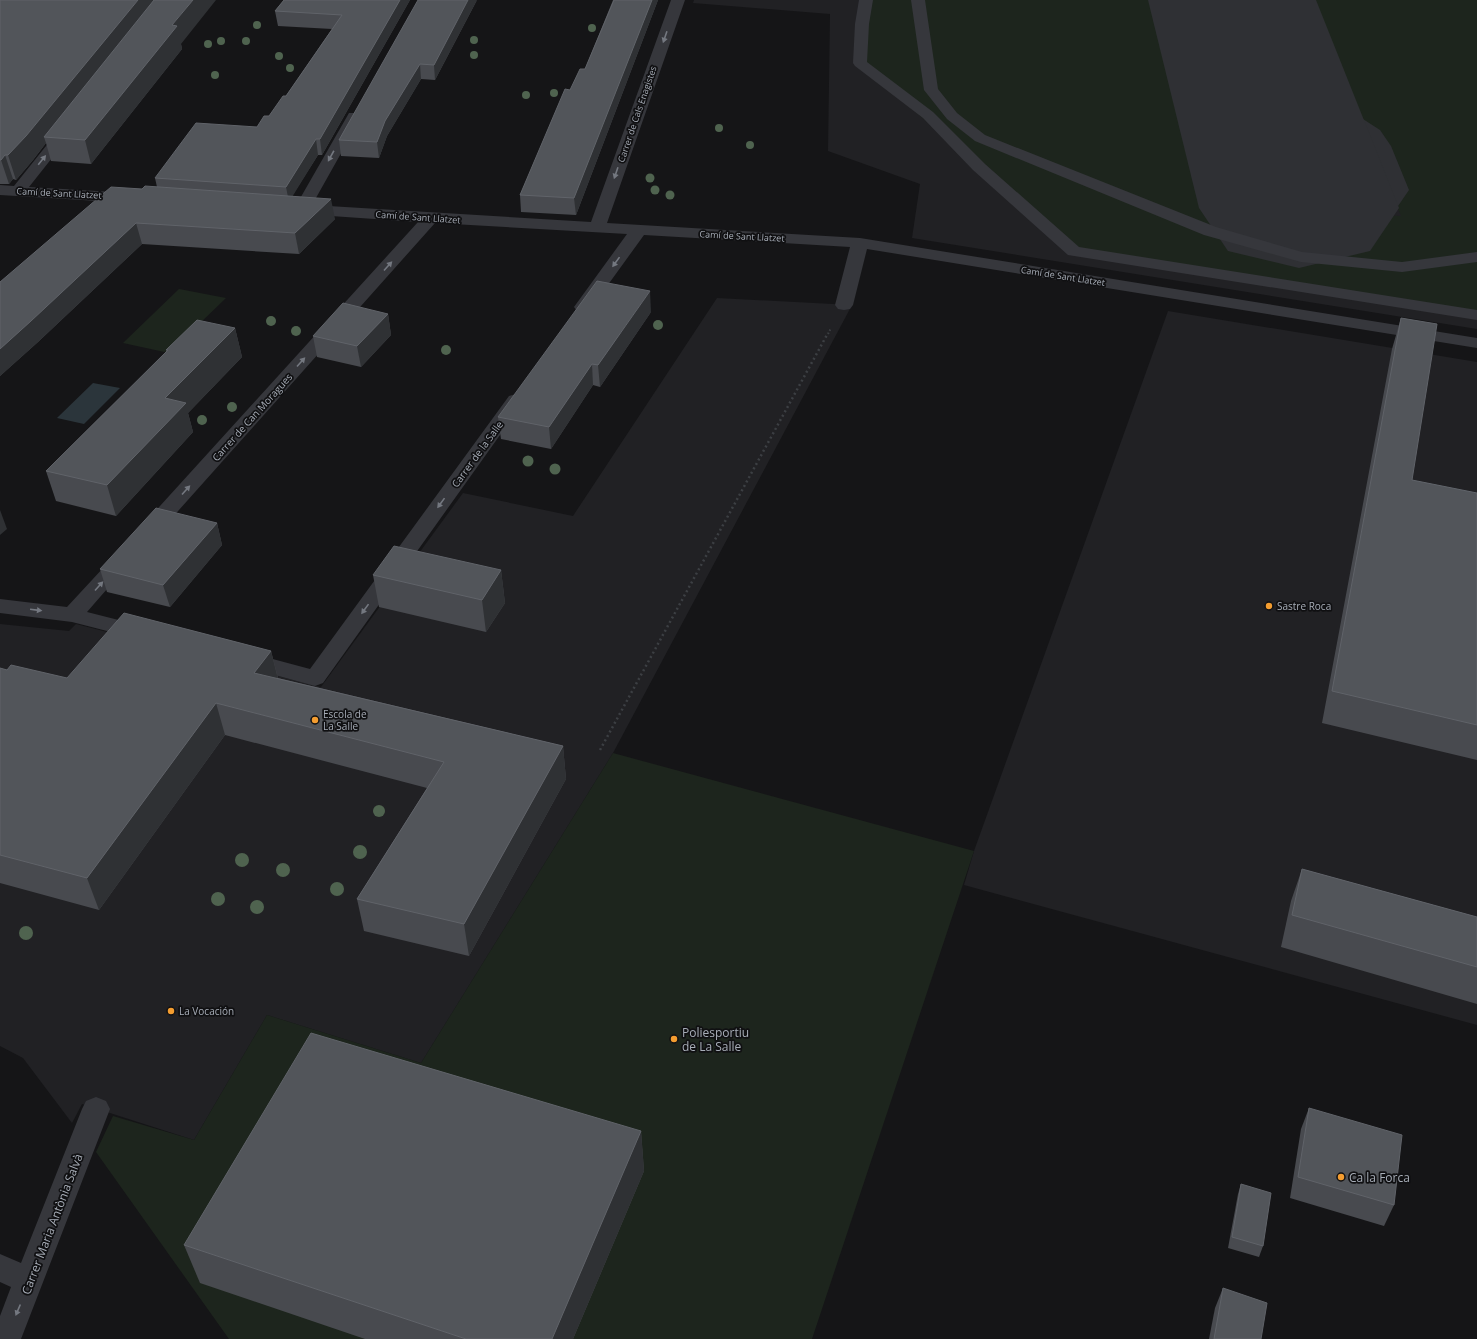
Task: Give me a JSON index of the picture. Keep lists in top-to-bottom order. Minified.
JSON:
{"streets":{"street":["Carrer de Cals Enagistes","Camí de Sant Llatzet","Carrer de Can Moragues","Carrer de la Salle","Carrer Maria Antònia Salvà"]},"crossings":[["Carrer de Cals Enagistes","Camí de Sant Llatzet"],["Camí de Sant Llatzet","Carrer de Can Moragues"]],"one_way":["Carrer de Cals Enagistes","Carrer de Can Moragues","Carrer de la Salle"],"places":["Sastre Roca","Escola de La Salle","La Vocación","Poliesportiu de La Salle","Ca la Forca"]}
